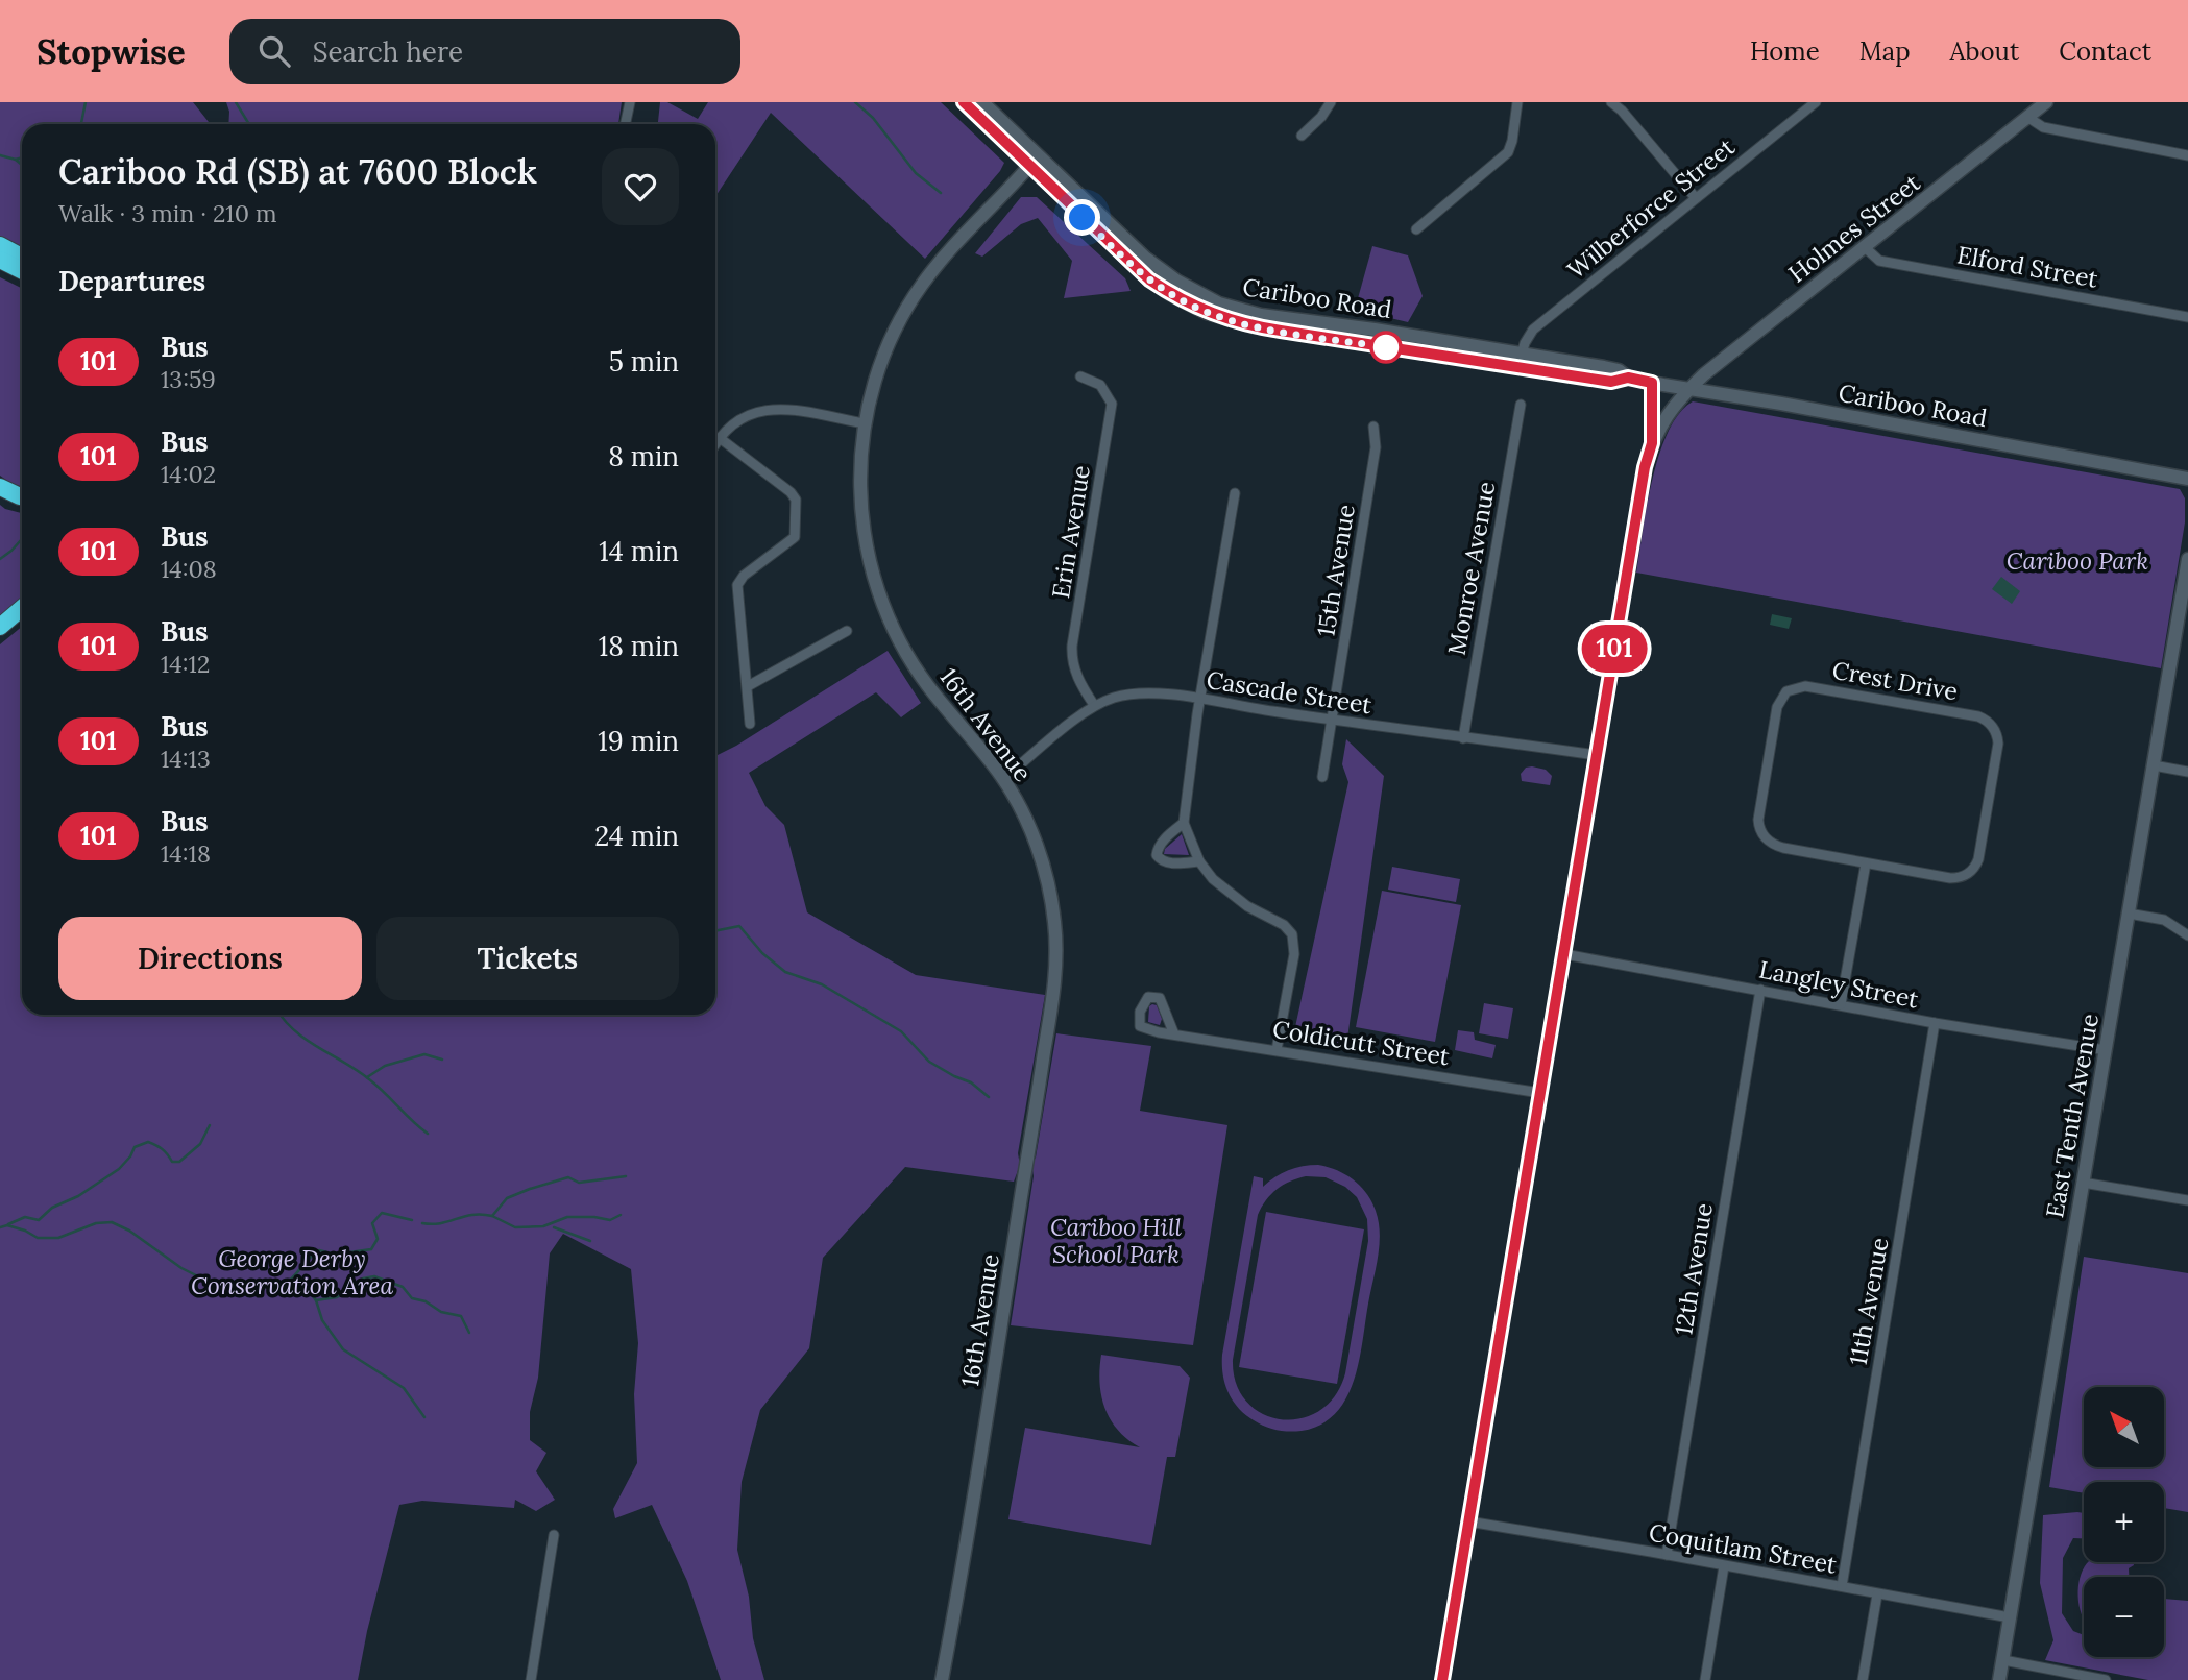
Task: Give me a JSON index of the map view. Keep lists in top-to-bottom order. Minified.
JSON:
{"streets":{"street":["Wilberforce Street","Holmes Street","Elford Street","Cariboo Road","Erin Avenue","Monroe Avenue","15th Avenue","Crest Drive","Cascade Street","16th Avenue","Langley Street","Coldicutt Street","East Tenth Avenue","12th Avenue","11th Avenue","Coquitlam Street"]},"crossings":[["Wilberforce Street","Cariboo Road"],["Holmes Street","Elford Street"],["Holmes Street","Cariboo Road"],["Cariboo Road","16th Avenue"],["Erin Avenue","Cascade Street"],["Monroe Avenue","Cascade Street"],["15th Avenue","Cascade Street"],["Cascade Street","16th Avenue"],["Langley Street","East Tenth Avenue"],["Langley Street","12th Avenue"],["Langley Street","11th Avenue"],["East Tenth Avenue","Coquitlam Street"],["12th Avenue","Coquitlam Street"],["11th Avenue","Coquitlam Street"]],"parks":["Cariboo Park","Cariboo Hill School Park","George Derby Conservation Area"],"lines":["bus line 101"],"north":"top left","page":{"header":"Stopwise","search":"Search here","nav":["Home","Map","About","Contact"],"on_map":"101","heading":[["Cariboo Rd (SB) at 7600 Block","Walk · 3 min · 210 m"],"Departures"],"list":[{"mark":"101","name":"Bus","note":"13:59","value":"5 min"},{"mark":"101","name":"Bus","note":"14:02","value":"8 min"},{"mark":"101","name":"Bus","note":"14:08","value":"14 min"},{"mark":"101","name":"Bus","note":"14:12","value":"18 min"},{"mark":"101","name":"Bus","note":"14:13","value":"19 min"},{"mark":"101","name":"Bus","note":"14:18","value":"24 min"}],"buttons":["Directions","Tickets"],"map_buttons":["+","−"]}}
